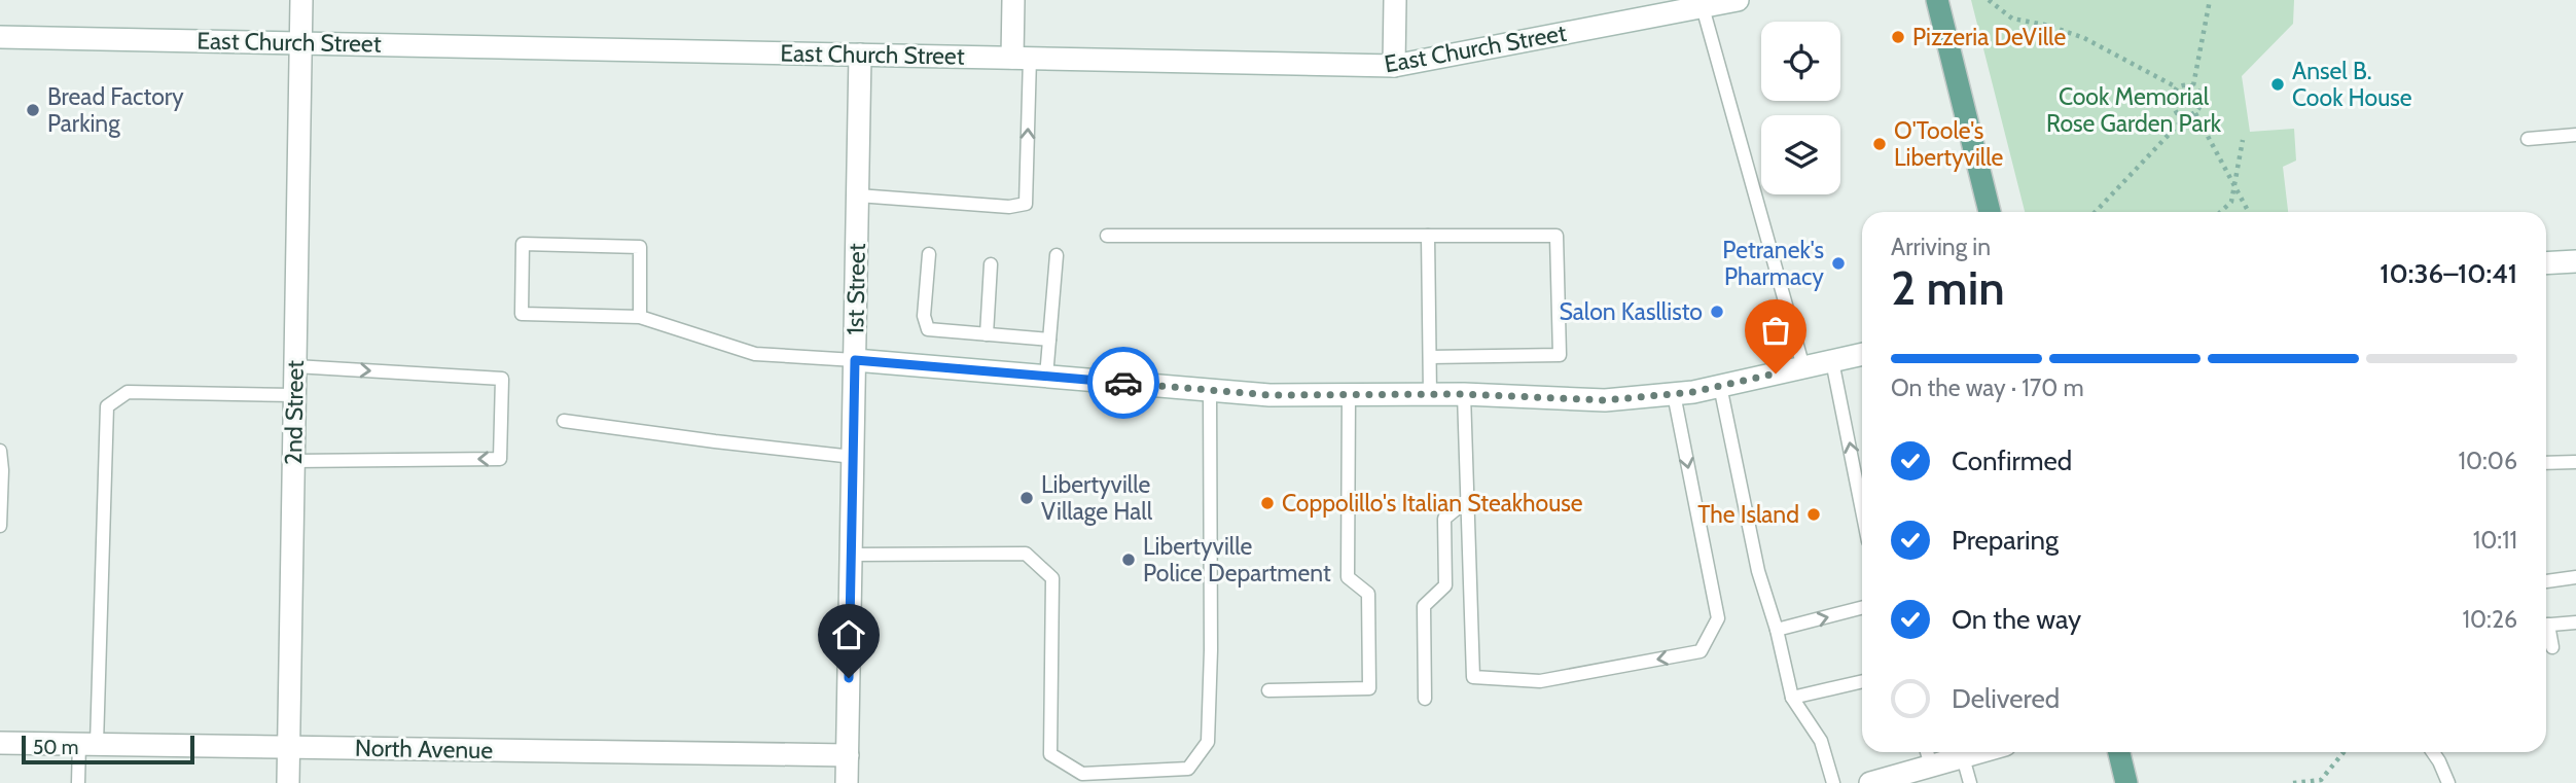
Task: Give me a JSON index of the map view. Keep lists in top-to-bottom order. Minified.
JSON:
{"streets":{"street":["East Church Street","1st Street","2nd Street","North Avenue"]},"crossings":[["East Church Street","1st Street"],["East Church Street","2nd Street"],["1st Street","North Avenue"],["2nd Street","North Avenue"]],"parks":["Cook Memorial Rose Garden Park"],"places":["Pizzeria DeVille","Ansel B. Cook House","Bread Factory Parking","O'Toole's Libertyville","Petranek's Pharmacy","Salon Kasllisto","Libertyville Village Hall","Coppolillo's Italian Steakhouse","The Island","Libertyville Police Department"],"scale_bar":"50 m","page":{"heading":["2 min","Arriving in","10:36–10:41"],"bar":"On the way · 170 m","list":[["Confirmed","10:06"],["Preparing","10:11"],["On the way","10:26"],"Delivered"],"scale":"50 m"}}
